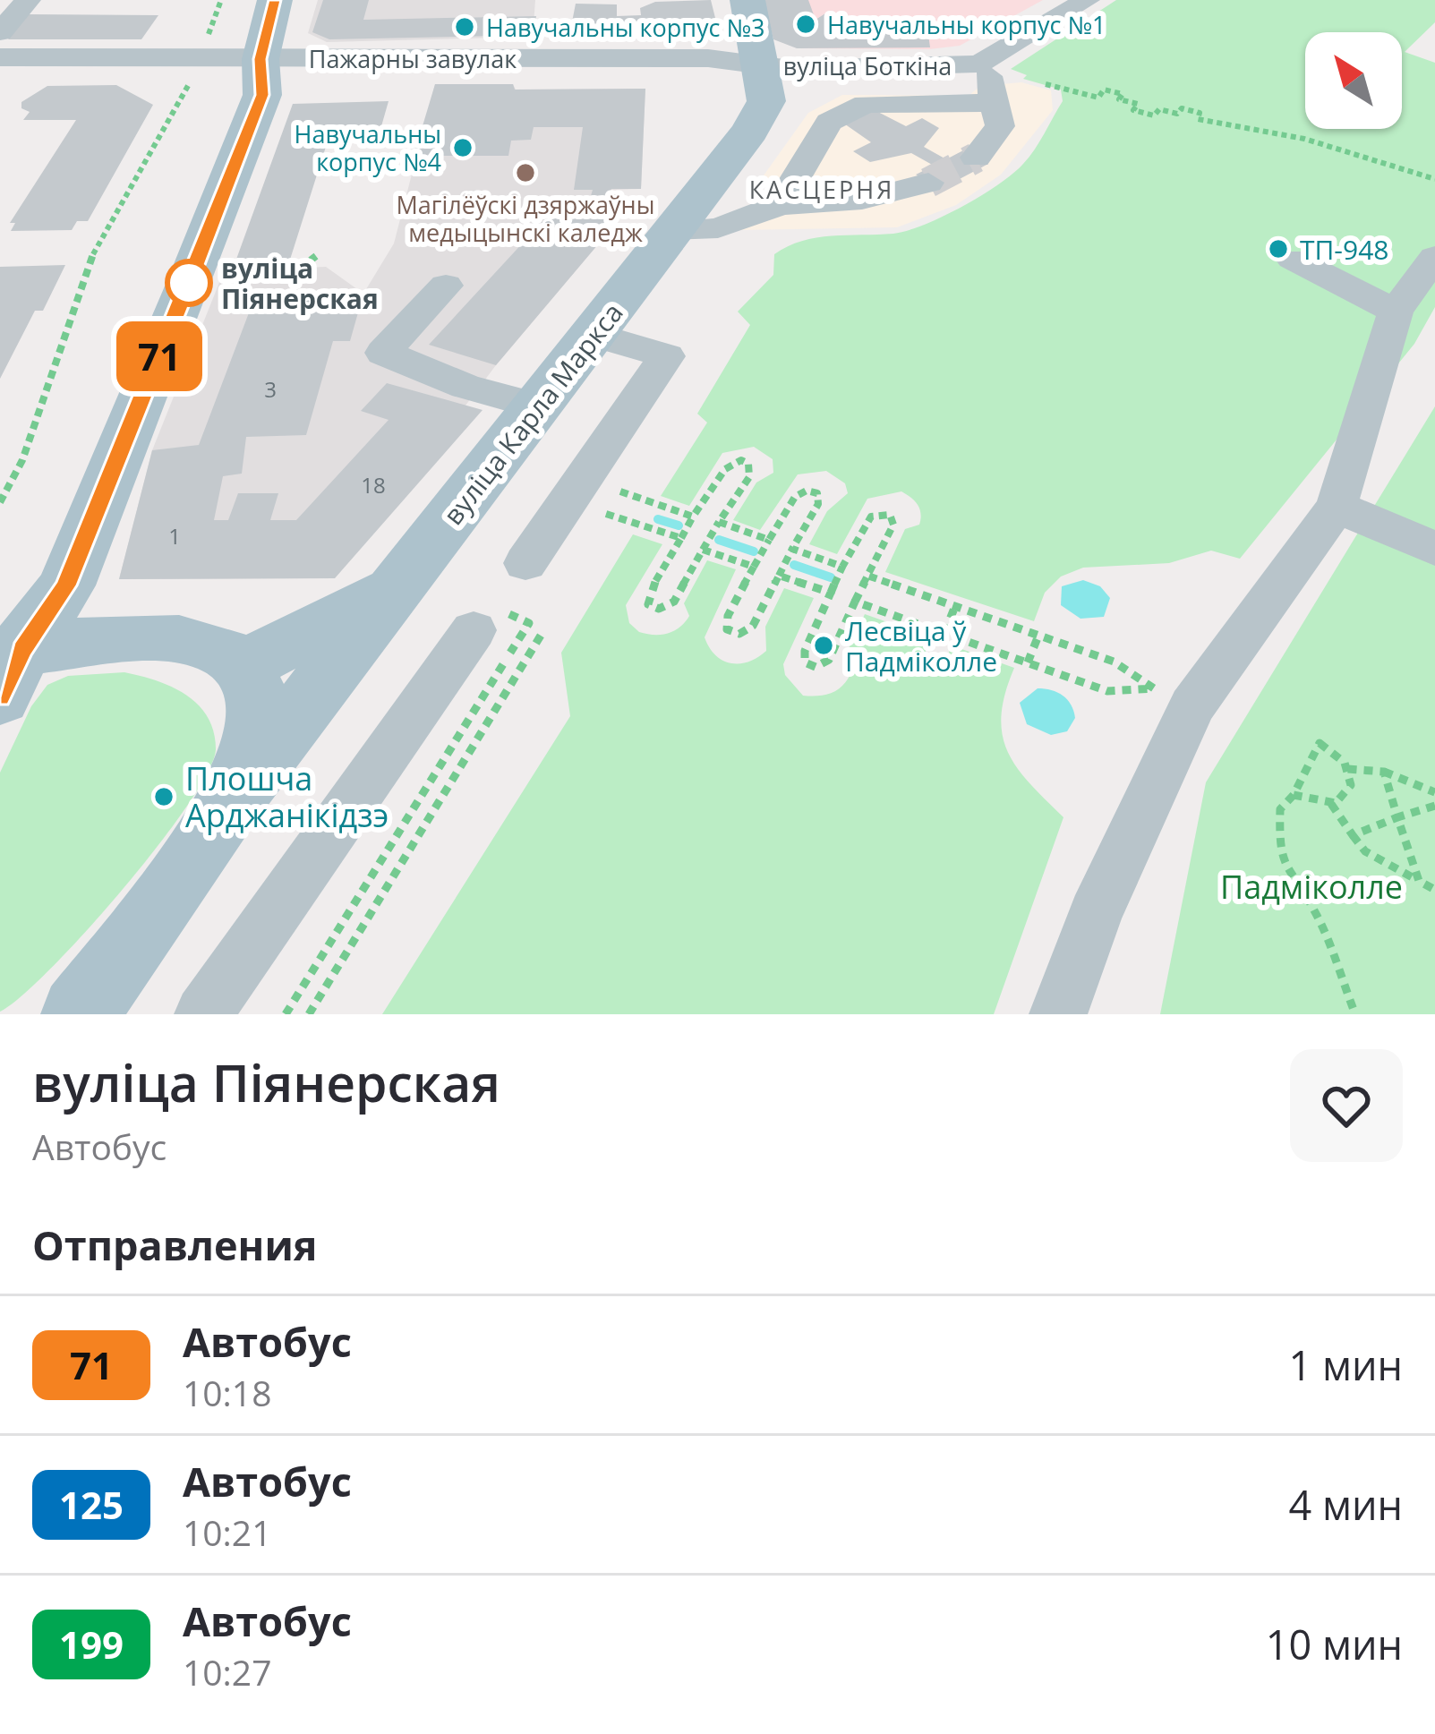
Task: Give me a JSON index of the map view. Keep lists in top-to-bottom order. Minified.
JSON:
{"streets":{"main road":["вуліца Карла Маркса"],"street":["Пажарны завулак","вуліца Боткіна"]},"crossings":[["Пажарны завулак","вуліца Боткіна"],["Пажарны завулак","вуліца Карла Маркса"],["вуліца Боткіна","вуліца Карла Маркса"]],"districts":["КАСЦЕРНЯ"],"parks":["Падміколле"],"places":["Навучальны корпус №1","Навучальны корпус №3","Навучальны корпус №4","Магілёўскі дзяржаўны медыцынскі каледж","ТП-948","вуліца Піянерская","Лесвіца ў Падміколле","Плошча Арджанікідзэ"],"lines":["bus line 71"],"house_numbers":["3","18","1"],"north":"top left","page":{"on_map":"71","heading":[["вуліца Піянерская","Автобус"],"Отправления"],"list":[{"mark":"71","name":"Автобус","note":"10:18","value":"1 мин"},{"mark":"125","name":"Автобус","note":"10:21","value":"4 мин"},{"mark":"199","name":"Автобус","note":"10:27","value":"10 мин"}]}}
